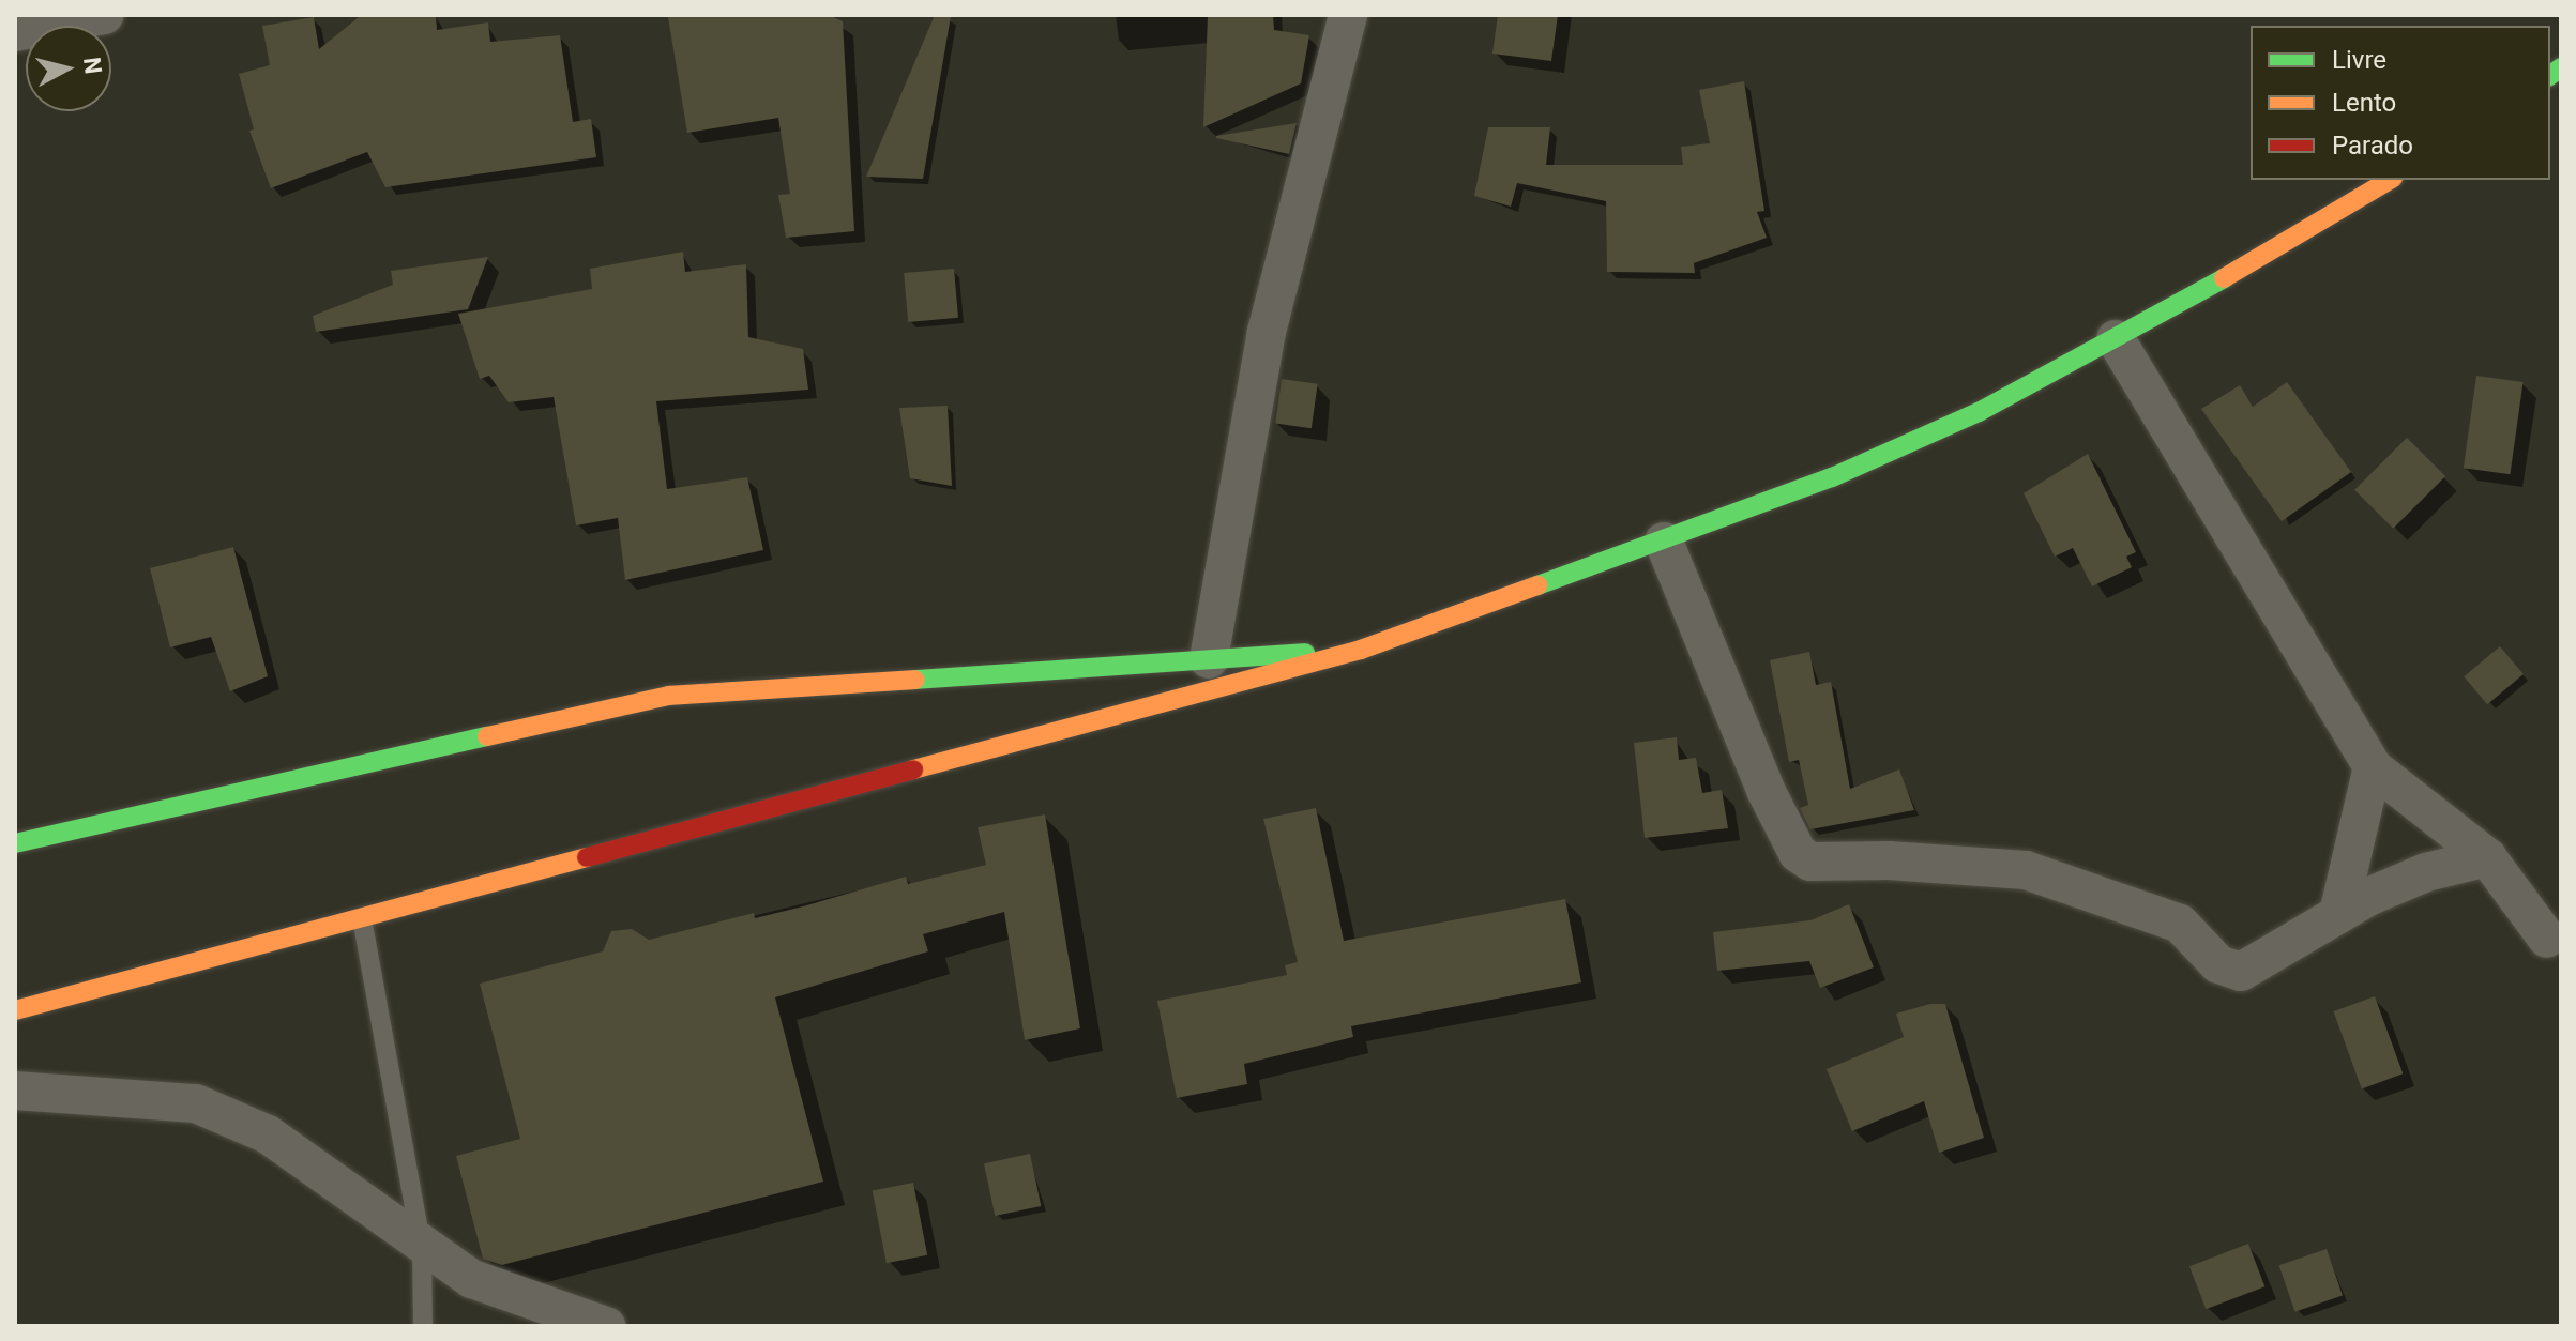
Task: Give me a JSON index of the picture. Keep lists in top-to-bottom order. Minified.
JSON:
{"legend":["Livre","Lento","Parado"],"north":"right"}
